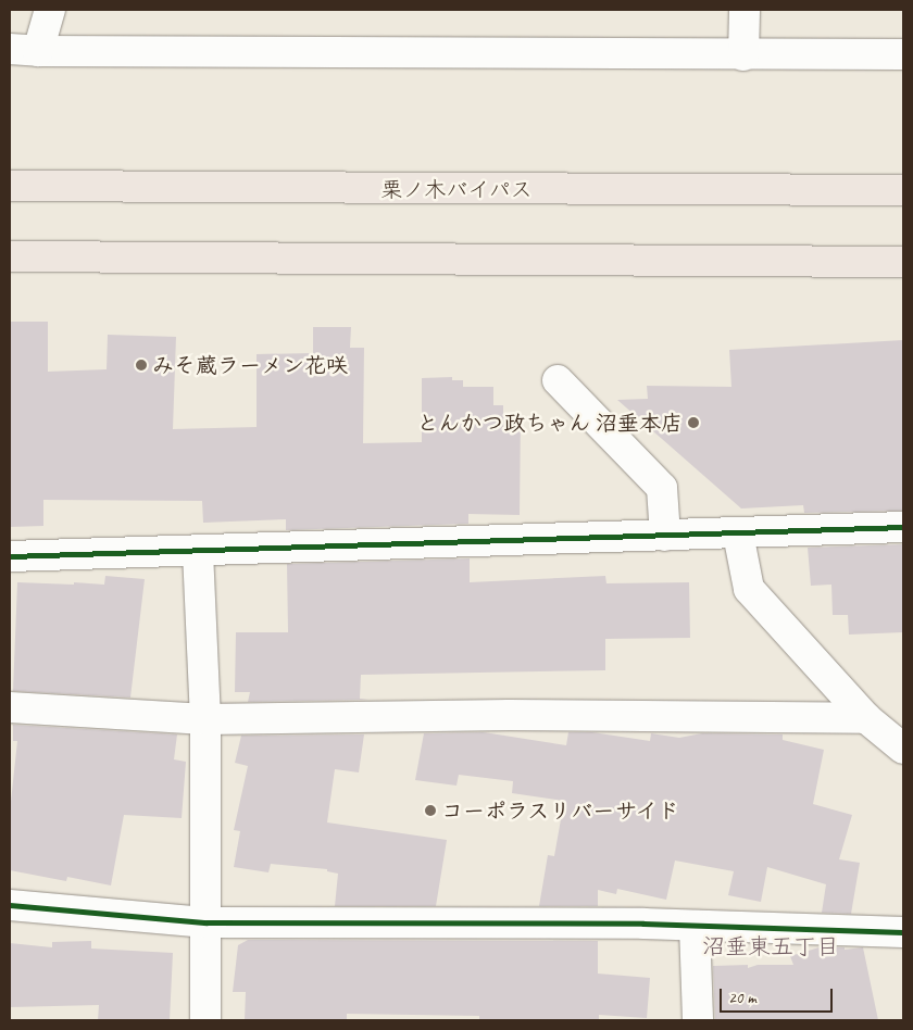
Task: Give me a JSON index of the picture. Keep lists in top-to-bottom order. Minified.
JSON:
{"streets":{"main road":["栗ノ木バイパス"]},"districts":["沼垂東五丁目"],"places":["みそ蔵ラーメン花咲","とんかつ政ちゃん 沼垂本店","コーポラスリバーサイド"],"scale_bar":"20 m"}
